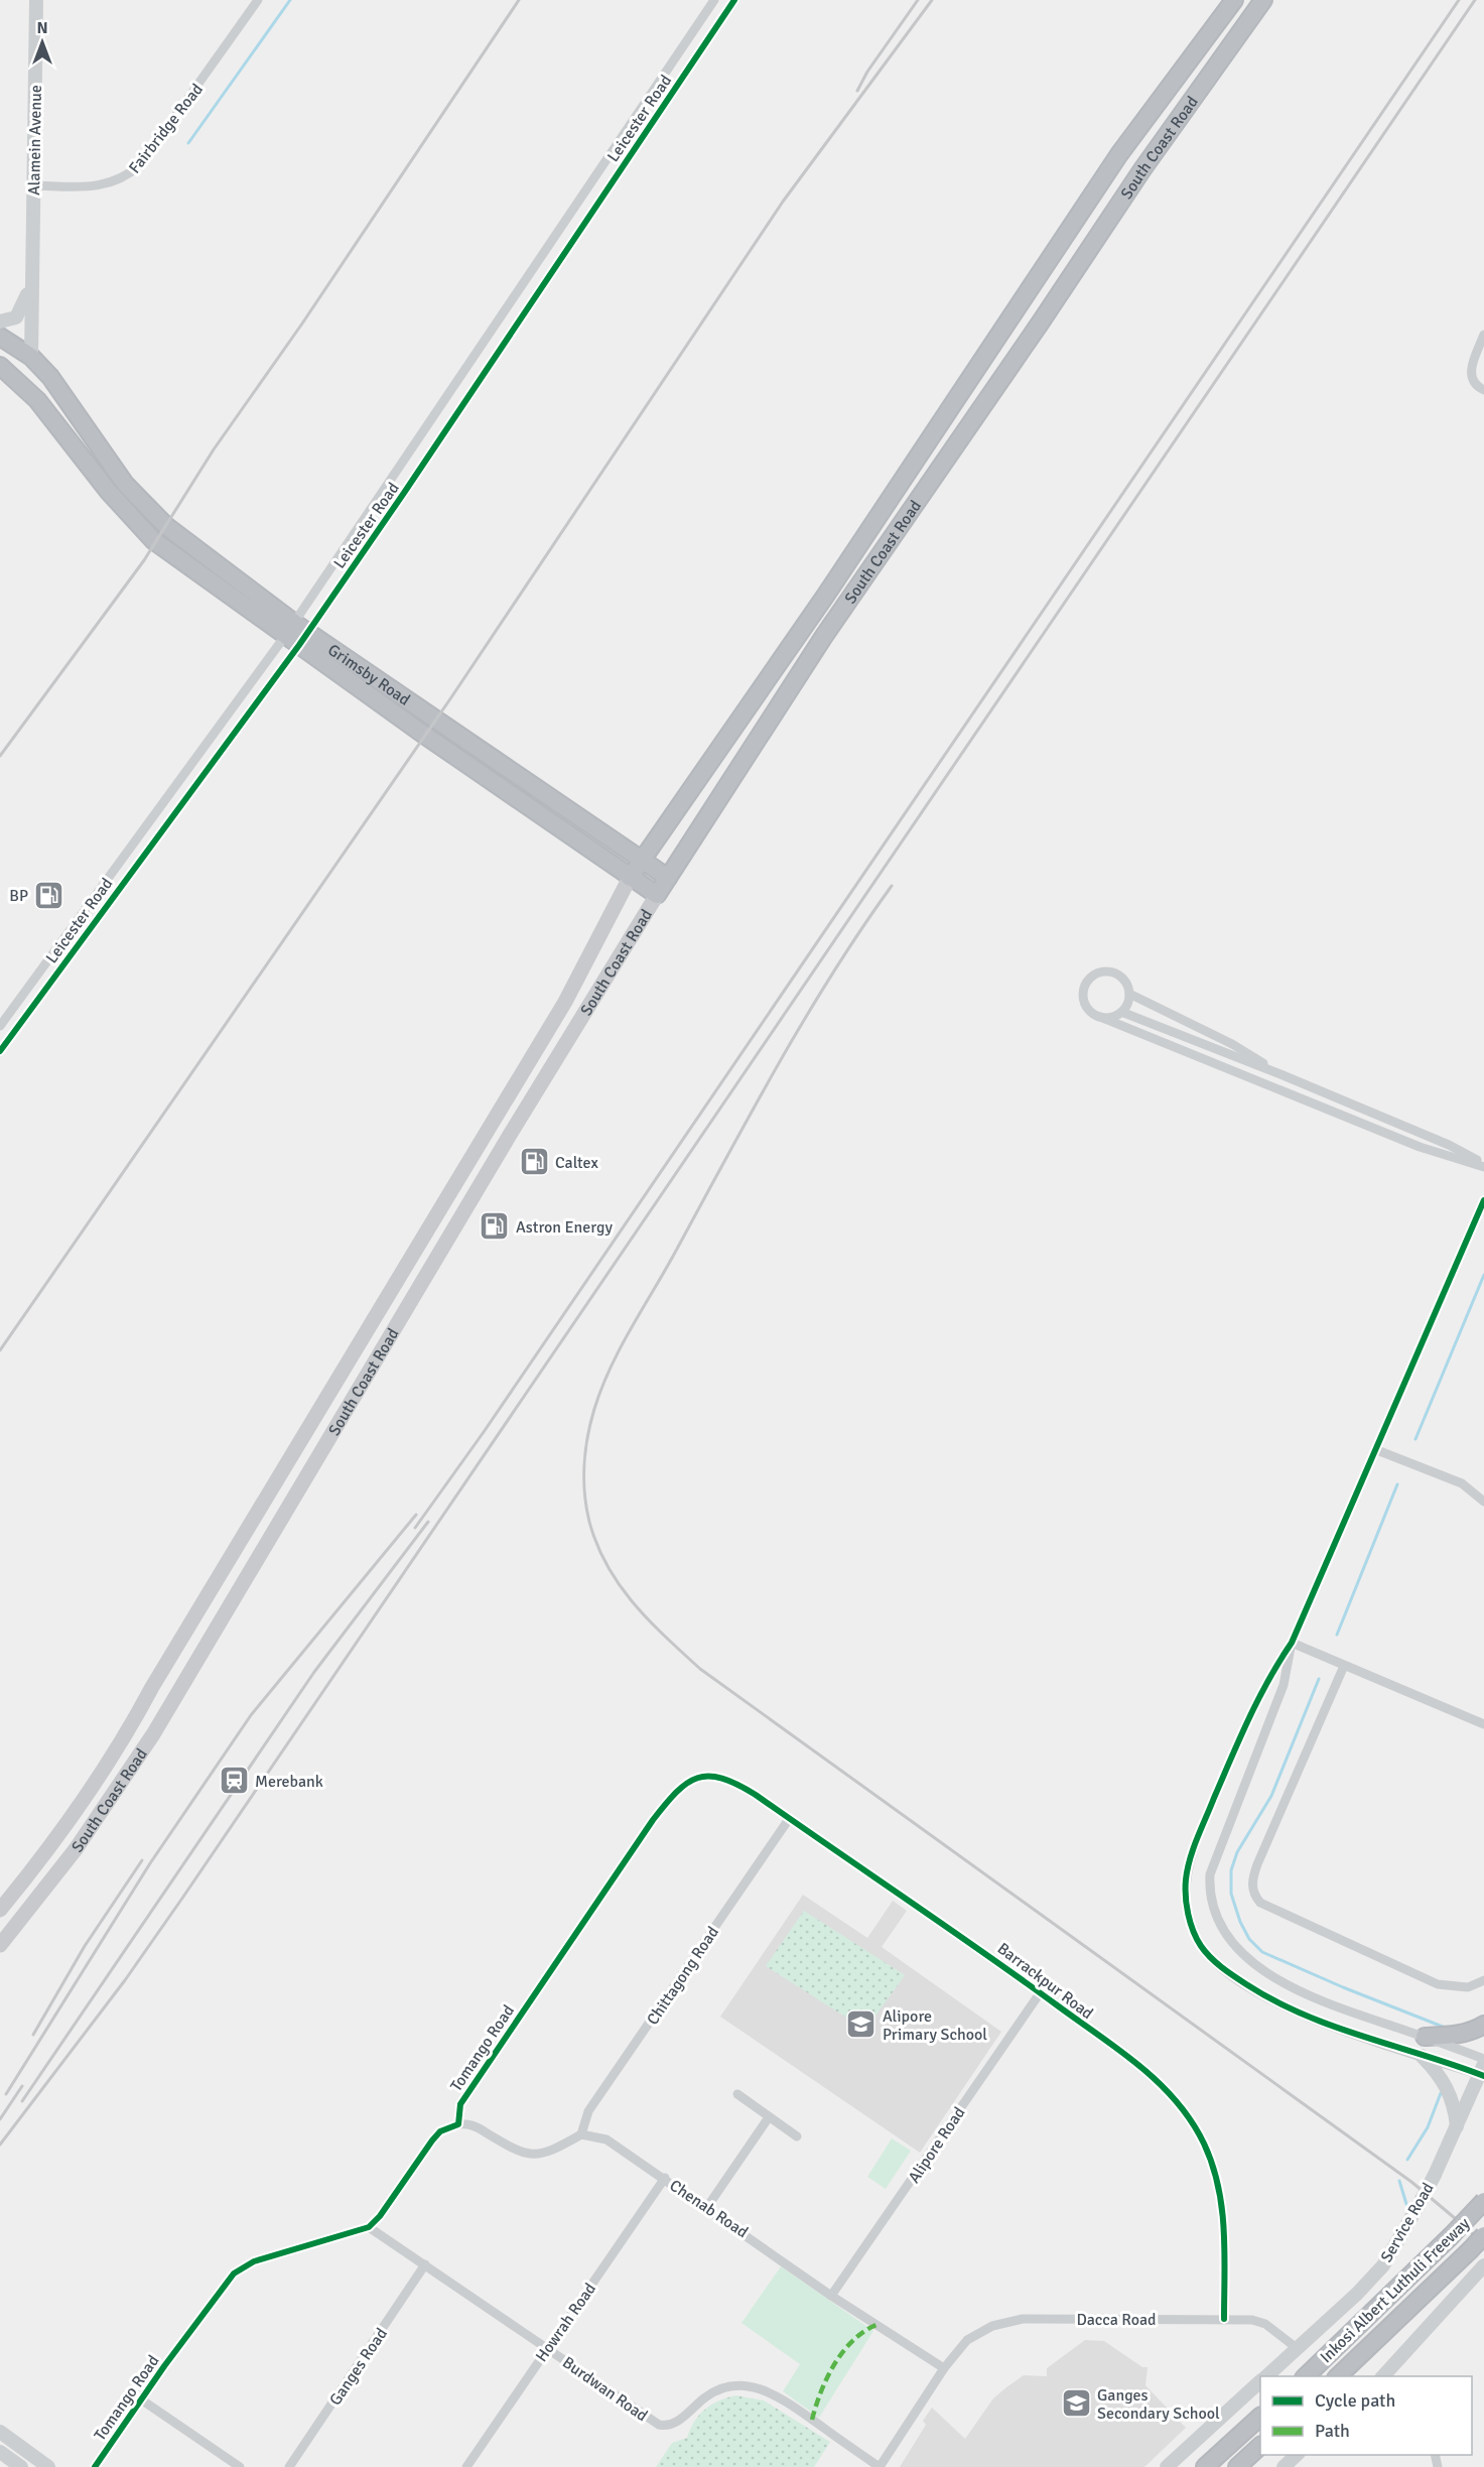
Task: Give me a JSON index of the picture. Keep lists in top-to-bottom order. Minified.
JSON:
{"streets":{"highway":["South Coast Road","Grimsby Road","Inkosi Albert Luthuli Freeway"],"street":["Leicester Road","Fairbridge Road","Alamein Avenue","Chittagong Road","Barrackpur Road","Tomango Road","Alipore Road","Chenab Road","Service Road","Dacca Road","Howrah Road","Ganges Road","Burdwan Road"]},"crossings":[["Leicester Road","Grimsby Road"],["Fairbridge Road","Alamein Avenue"],["Alamein Avenue","Grimsby Road"],["South Coast Road","Grimsby Road"],["Chittagong Road","Barrackpur Road"],["Chittagong Road","Chenab Road"],["Barrackpur Road","Tomango Road"],["Barrackpur Road","Alipore Road"],["Barrackpur Road","Dacca Road"],["Tomango Road","Burdwan Road"],["Alipore Road","Chenab Road"],["Chenab Road","Dacca Road"],["Chenab Road","Howrah Road"],["Service Road","Dacca Road"],["Dacca Road","Burdwan Road"],["Howrah Road","Burdwan Road"],["Ganges Road","Burdwan Road"]],"places":{"fuel station":["BP","Caltex","Astron Energy"],"station":["Merebank"],"school or university":["Alipore Primary School","Ganges Secondary School"]},"legend":["Cycle path","Path"],"north":"top"}
